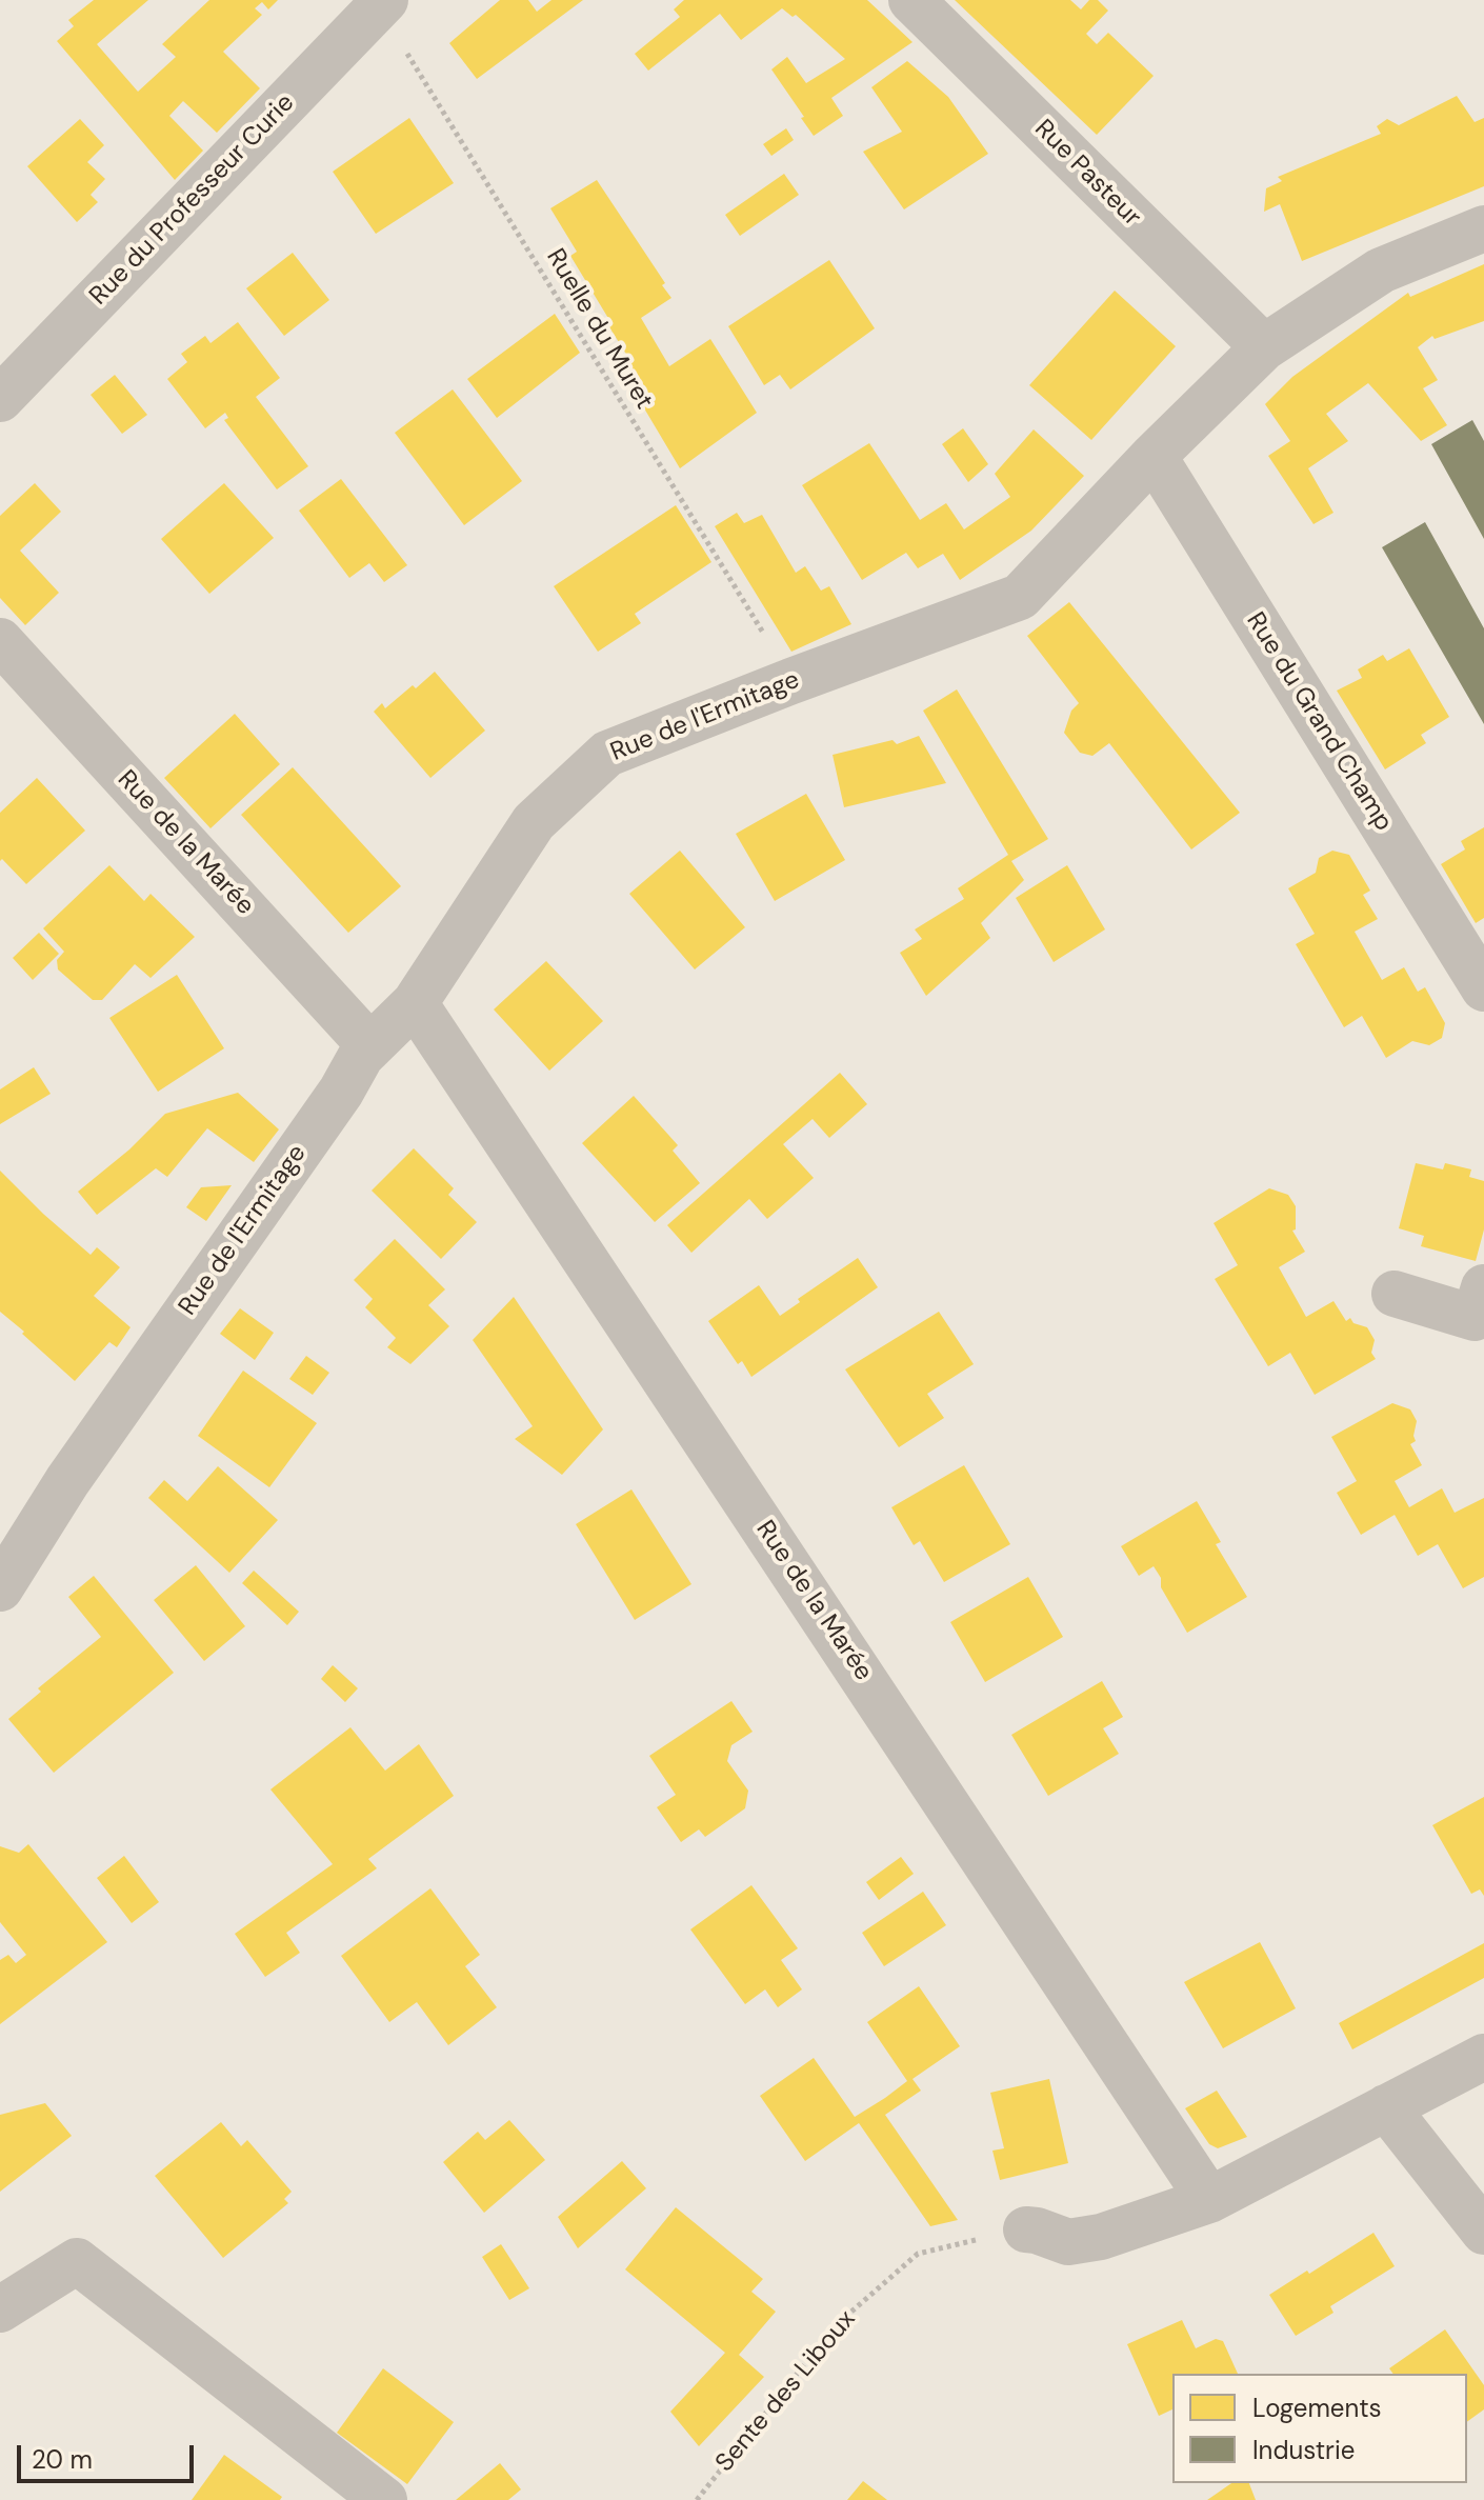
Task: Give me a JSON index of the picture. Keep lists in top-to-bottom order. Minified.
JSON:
{"streets":{"street":["Rue Pasteur","Rue du Professeur Curie","Rue de l'Ermitage","Rue du Grand Champ","Rue de la Marée"],"path":["Ruelle du Muret","Sente des Liboux"]},"crossings":[["Rue Pasteur","Rue de l'Ermitage"],["Rue du Professeur Curie","Ruelle du Muret"],["Ruelle du Muret","Rue de l'Ermitage"],["Rue de l'Ermitage","Rue du Grand Champ"],["Rue de l'Ermitage","Rue de la Marée"]],"legend":["Logements","Industrie"],"scale_bar":"20 m"}
